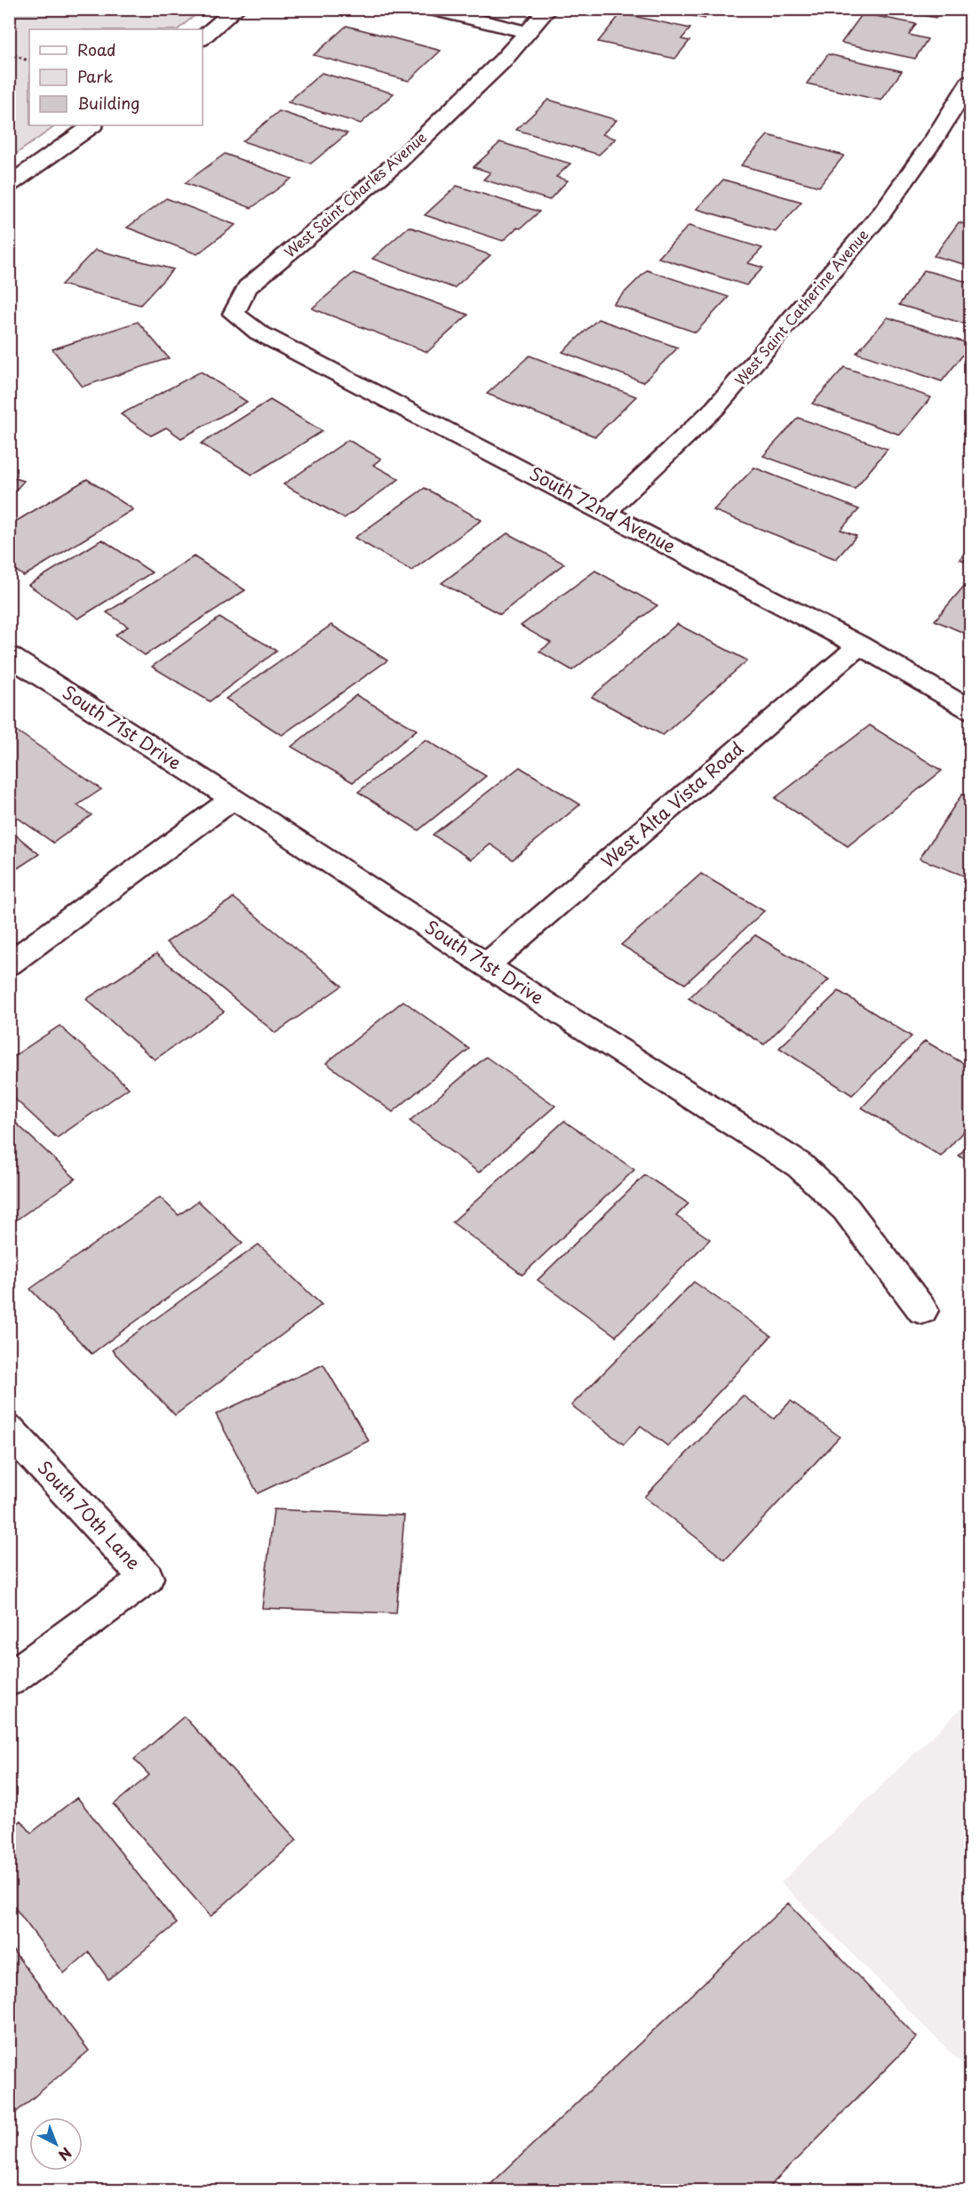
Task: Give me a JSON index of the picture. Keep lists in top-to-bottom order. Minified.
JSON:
{"streets":{"street":["West Saint Charles Avenue","West Saint Catherine Avenue","South 72nd Avenue","South 71st Drive","West Alta Vista Road","South 70th Lane"]},"crossings":[["West Saint Charles Avenue","South 72nd Avenue"],["West Saint Catherine Avenue","South 72nd Avenue"],["South 72nd Avenue","West Alta Vista Road"],["South 71st Drive","West Alta Vista Road"]],"legend":["Road","Park","Building"],"north":"bottom right"}
